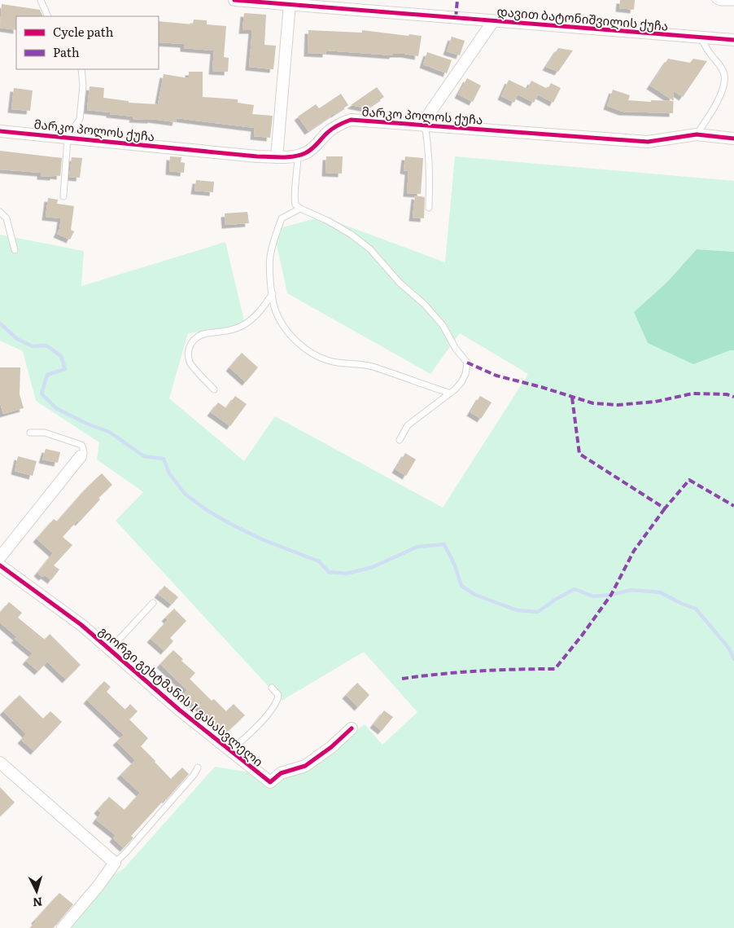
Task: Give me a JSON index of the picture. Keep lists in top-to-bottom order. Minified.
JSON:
{"streets":{"street":["დავით ბატონიშვილის ქუჩა","მარკო პოლოს ქუჩა","გიორგი გეხტმანის I გასასვლელი"]},"legend":["Cycle path","Path"],"north":"bottom"}
